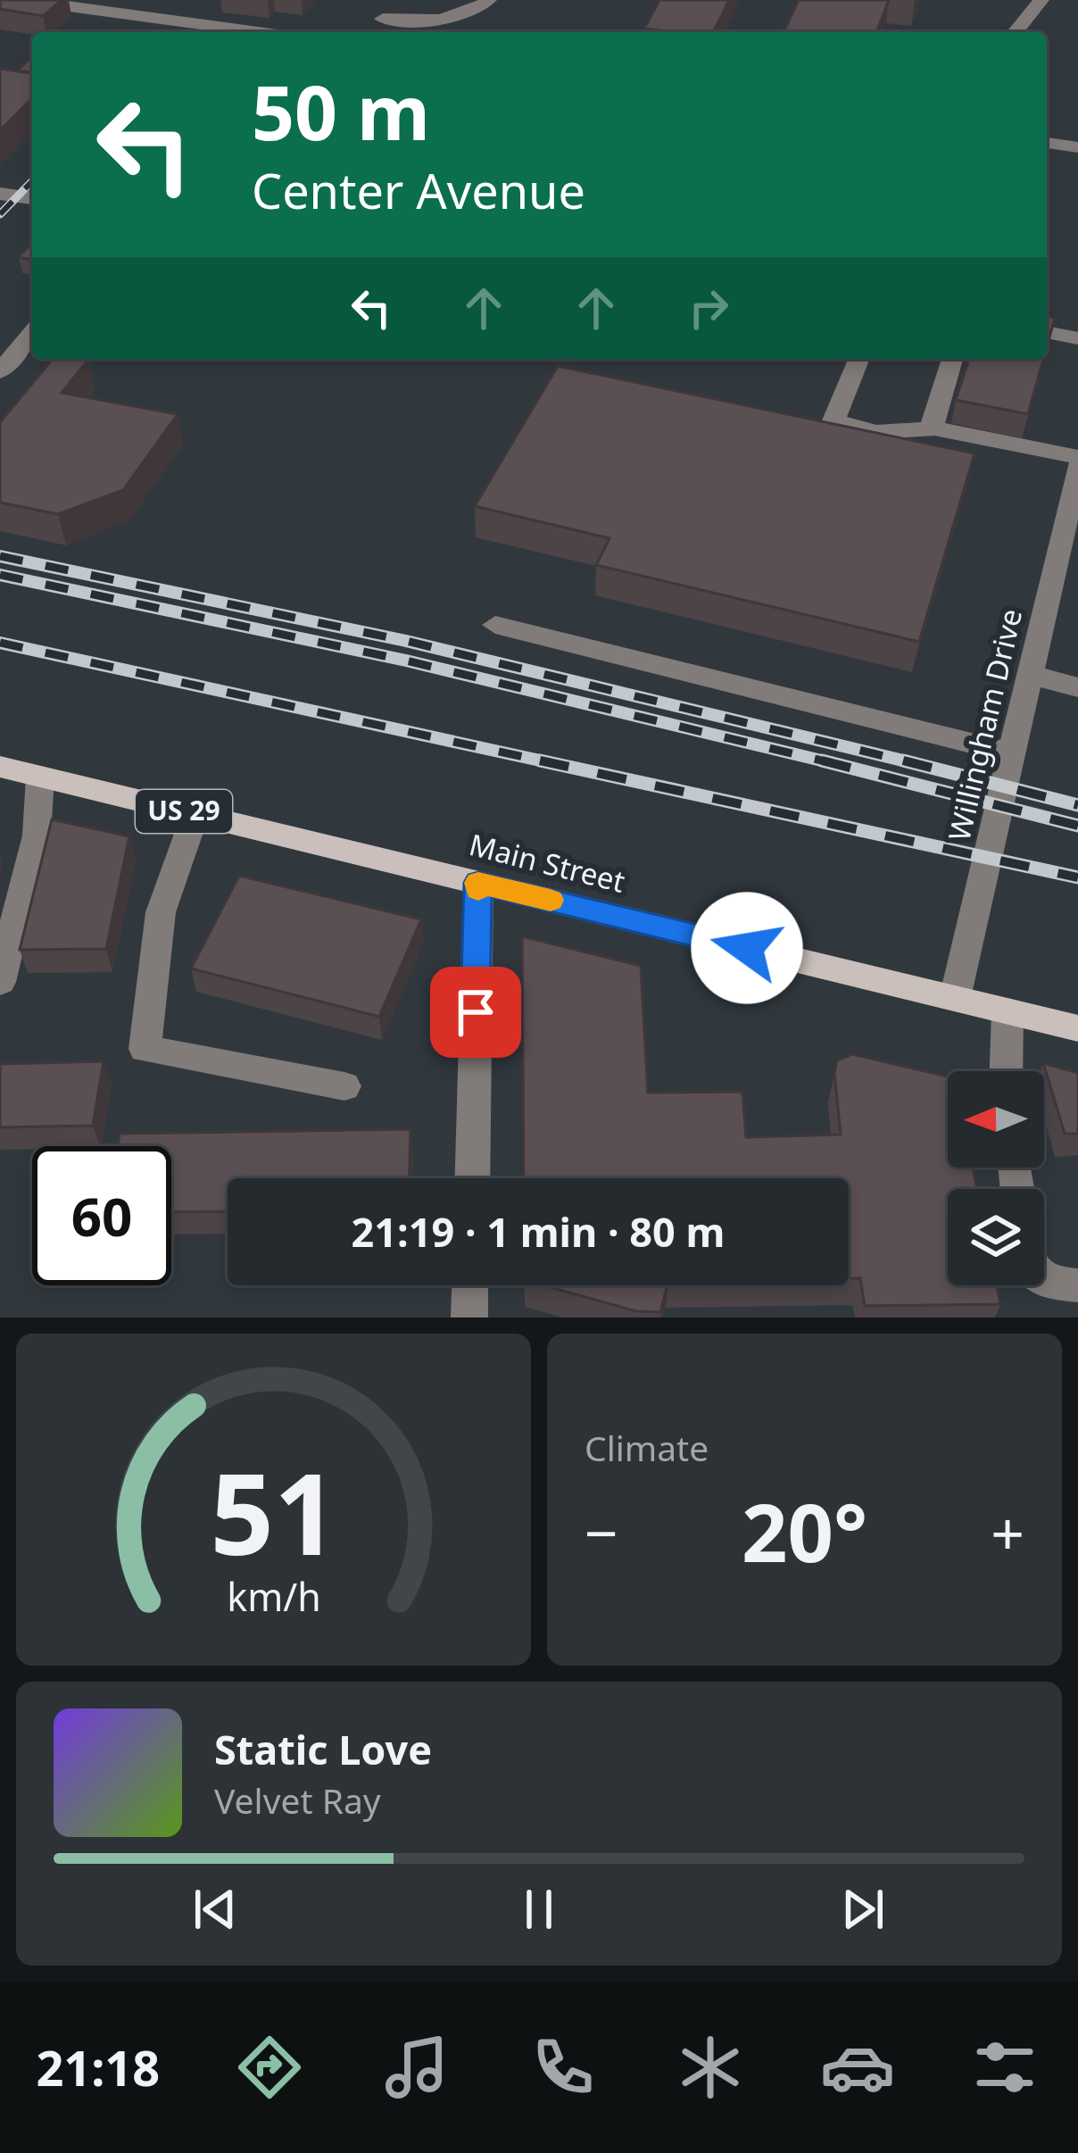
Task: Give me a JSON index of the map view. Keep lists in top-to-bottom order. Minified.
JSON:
{"streets":{"main road":["US 29","Main Street"],"street":["Willingham Drive"]},"crossings":[["Willingham Drive","Main Street"]],"north":"left","page":{"turn":["50 m","Center Avenue"],"limit":"60","trip":"21:19 · 1 min · 80 m","tile":"Climate","heat":["−","20°","+"],"song":["Static Love","Velvet Ray"],"tabs":"21:18","gauge":["51","km/h"]}}
